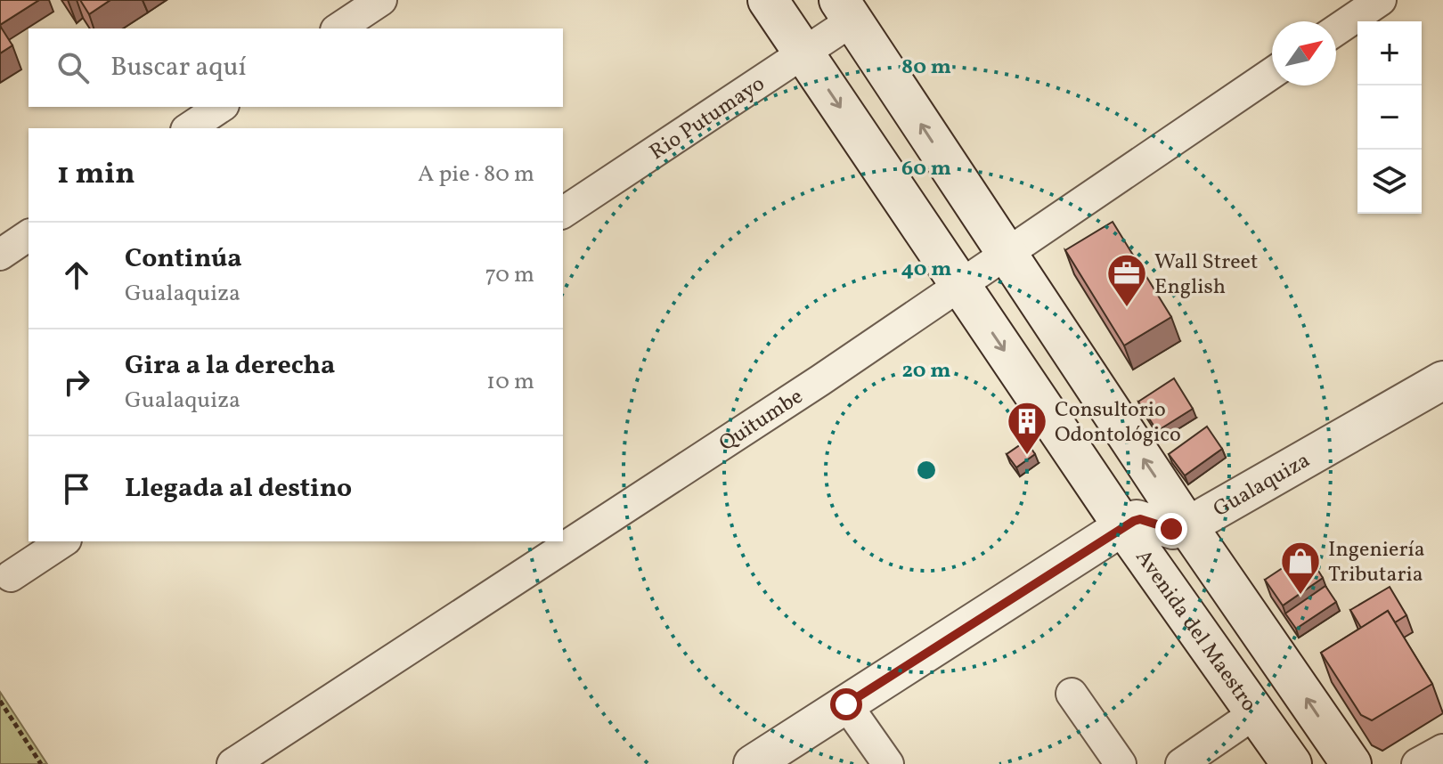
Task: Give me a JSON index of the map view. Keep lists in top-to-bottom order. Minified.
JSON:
{"streets":{"main road":["Avenida del Maestro"],"street":["Rio Putumayo","Quitumbe","Gualaquiza"]},"crossings":[["Rio Putumayo","Avenida del Maestro"],["Quitumbe","Avenida del Maestro"],["Gualaquiza","Avenida del Maestro"]],"places":{"office":["Wall Street English"],"building":["Consultorio Odontológico"],"shop":["Ingeniería Tributaria"]},"north":"top right","page":{"map_buttons":["+","−"],"search":"Buscar aquí","heading":["1 min","A pie · 80 m"],"list":[["Continúa","Gualaquiza","70 m"],["Gira a la derecha","Gualaquiza","10 m"],"Llegada al destino"]},"rings":["80 m","60 m","40 m","20 m"]}
